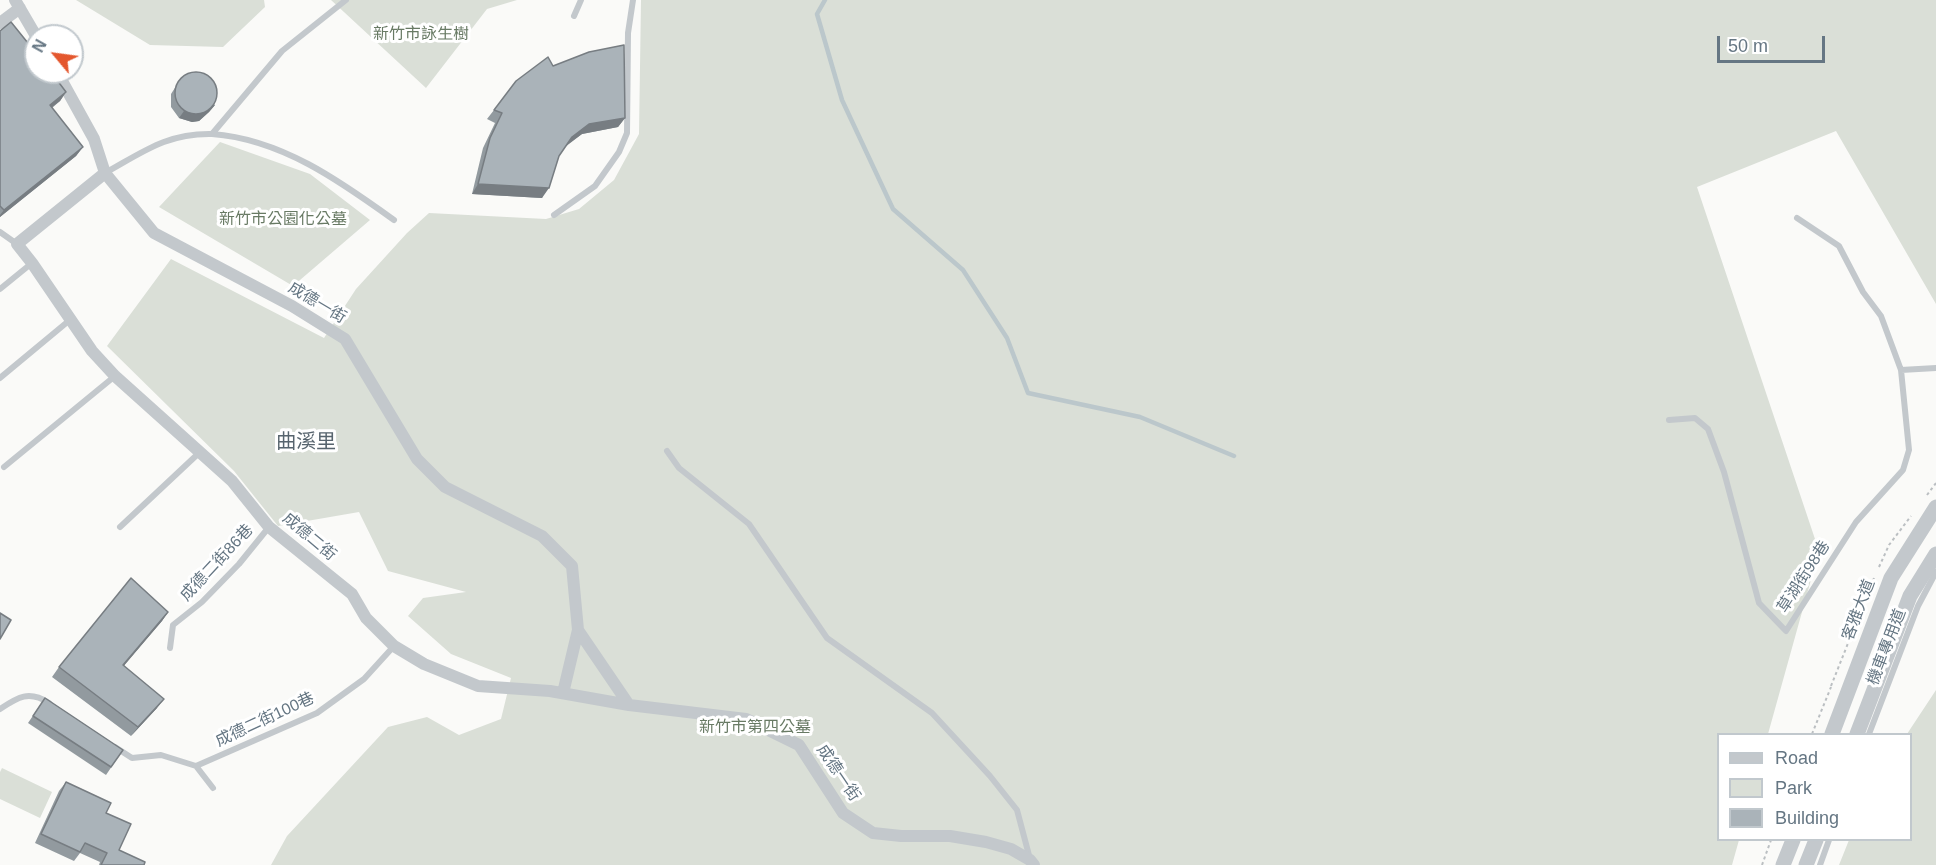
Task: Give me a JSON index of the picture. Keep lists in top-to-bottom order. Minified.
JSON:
{"streets":{"street":["成德一街","成德二街","客雅大道"],"lane":["成德二街86巷","草湖街98巷","機車專用道","成德二街100巷"]},"crossings":[["成德一街","成德二街"],["成德二街","成德二街86巷"],["成德二街","成德二街100巷"],["客雅大道","機車專用道"]],"districts":["曲溪里"],"parks":["新竹市詠生樹","新竹市公園化公墓","新竹市第四公墓"],"legend":["Road","Park","Building"],"scale_bar":"50 m","north":"top left"}
